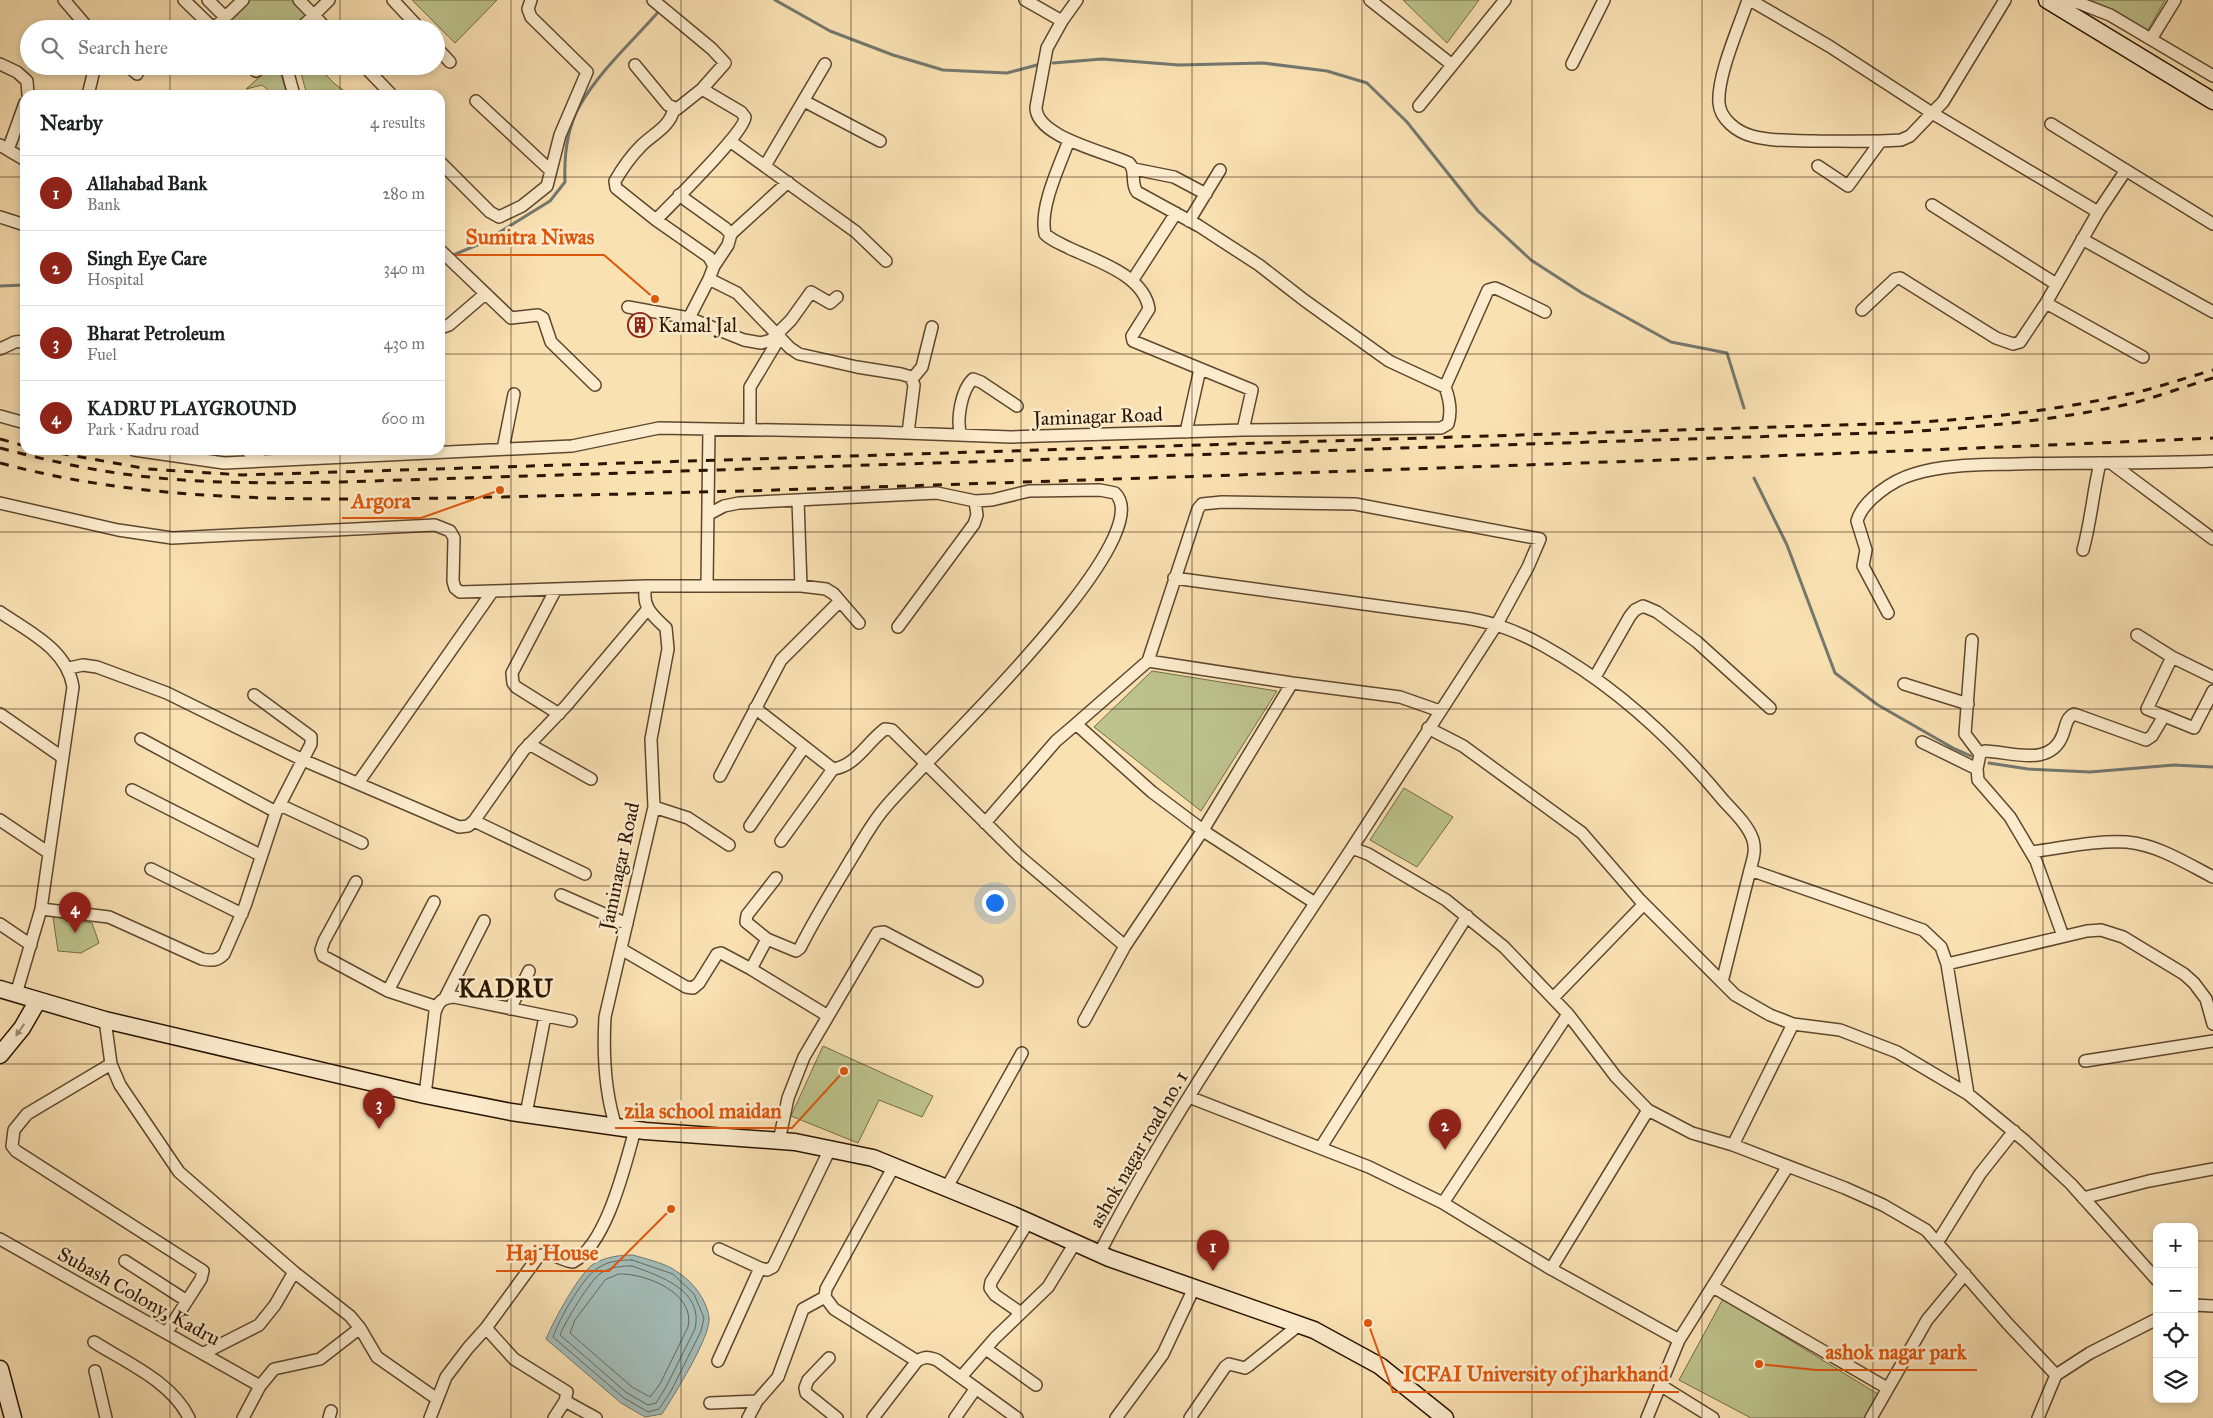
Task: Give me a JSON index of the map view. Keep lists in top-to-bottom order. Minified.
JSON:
{"streets":{"street":["Jaminagar Road","ashok nagar road no. 1","Subash Colony, Kadru"]},"districts":["KADRU"],"places":{"other":["Sumitra Niwas","Argora","zila school maidan","Haj House","ICFAI University of jharkhand","ashok nagar park"],"building":["Kamal Jal"]},"page":{"search":"Search here","heading":["Nearby","4 results"],"list":[{"mark":"1","name":"Allahabad Bank","note":"Bank","value":"280 m"},{"mark":"2","name":"Singh Eye Care","note":"Hospital","value":"340 m"},{"mark":"3","name":"Bharat Petroleum","note":"Fuel","value":"430 m"},{"mark":"4","name":"KADRU PLAYGROUND","note":"Park · Kadru road","value":"600 m"}],"pins":["4","3","2","1"],"map_buttons":["+","−"]}}
